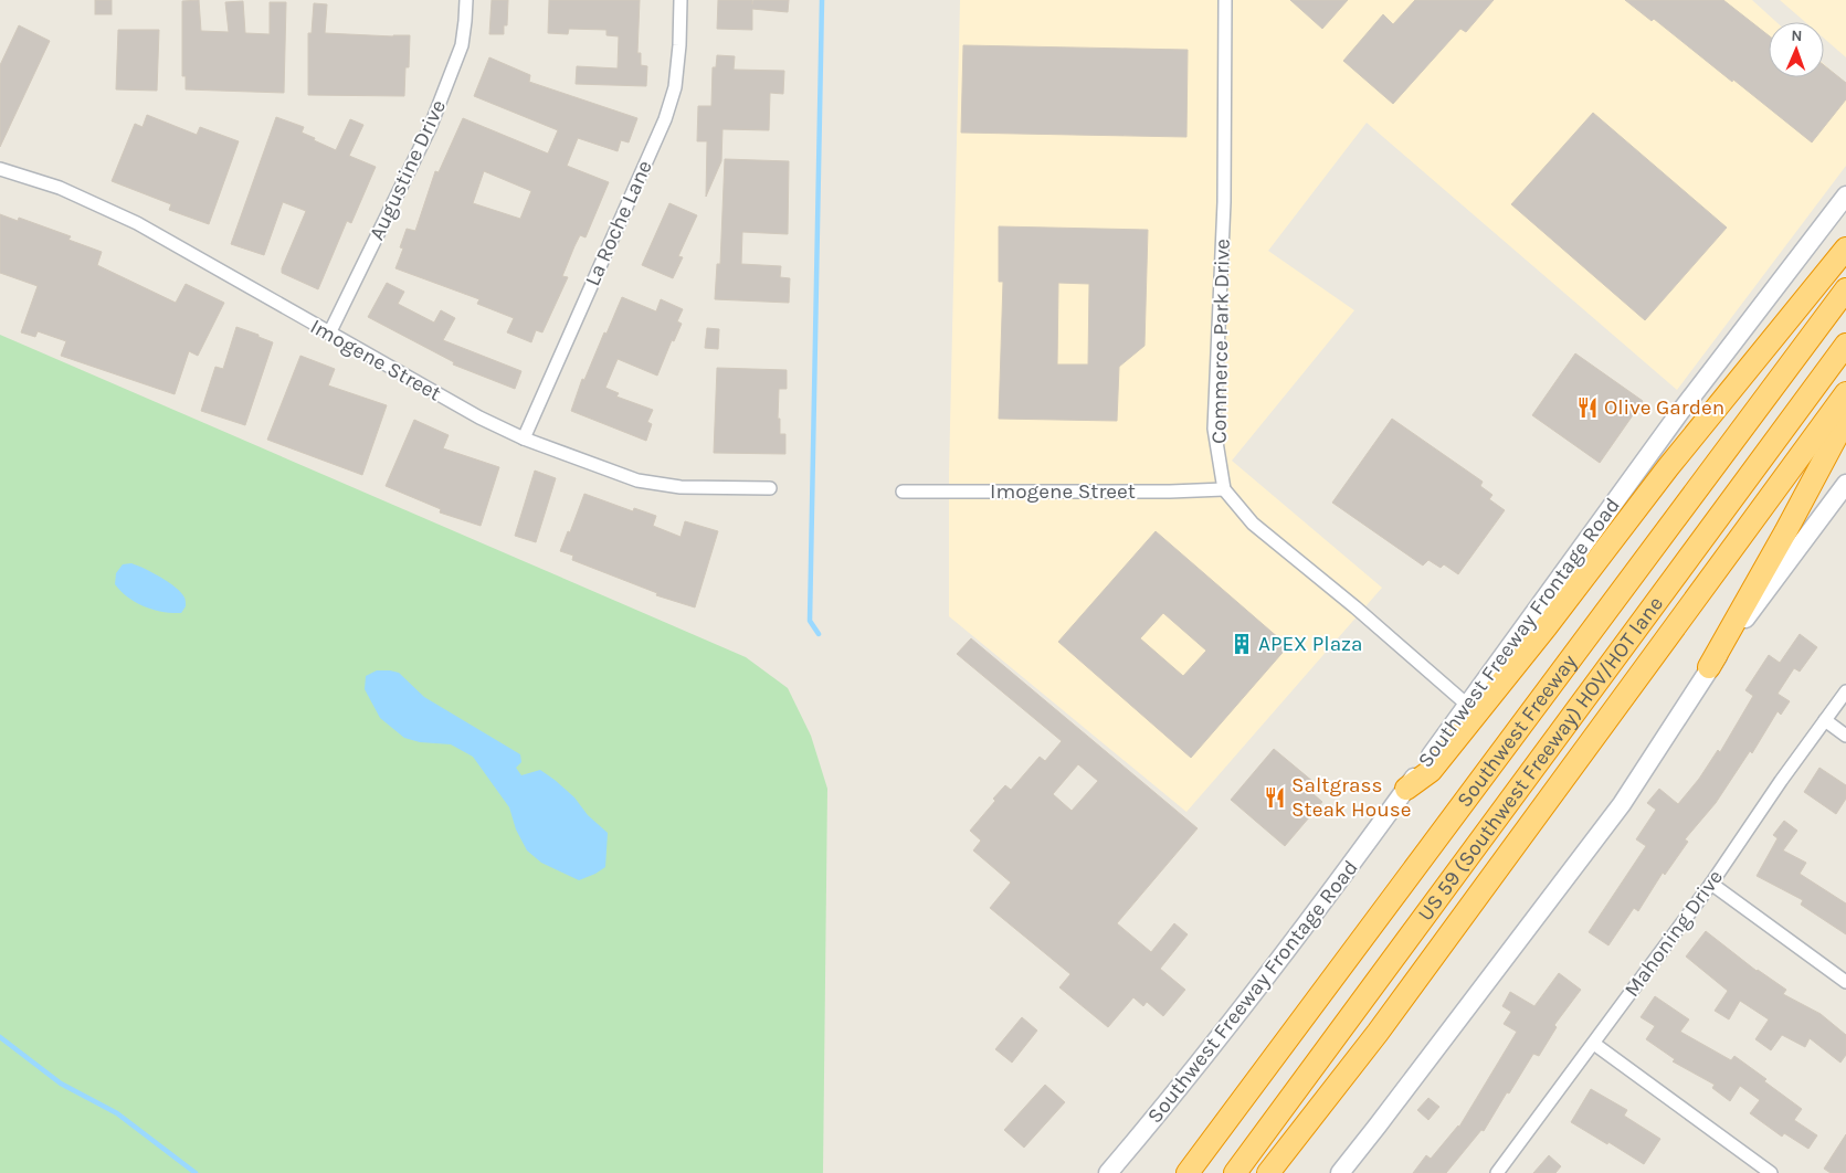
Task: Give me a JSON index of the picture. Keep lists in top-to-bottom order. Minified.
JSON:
{"streets":{"highway":["Southwest Freeway","US 59 (Southwest Freeway) HOV/HOT lane"],"main road":["Southwest Freeway Frontage Road"],"street":["Augustine Drive","La Roche Lane","Commerce Park Drive","Imogene Street","Mahoning Drive"]},"crossings":[["Augustine Drive","Imogene Street"],["La Roche Lane","Imogene Street"],["Commerce Park Drive","Imogene Street"]],"places":{"restaurant":["Olive Garden","Saltgrass Steak House"],"building":["APEX Plaza"]},"north":"top"}
